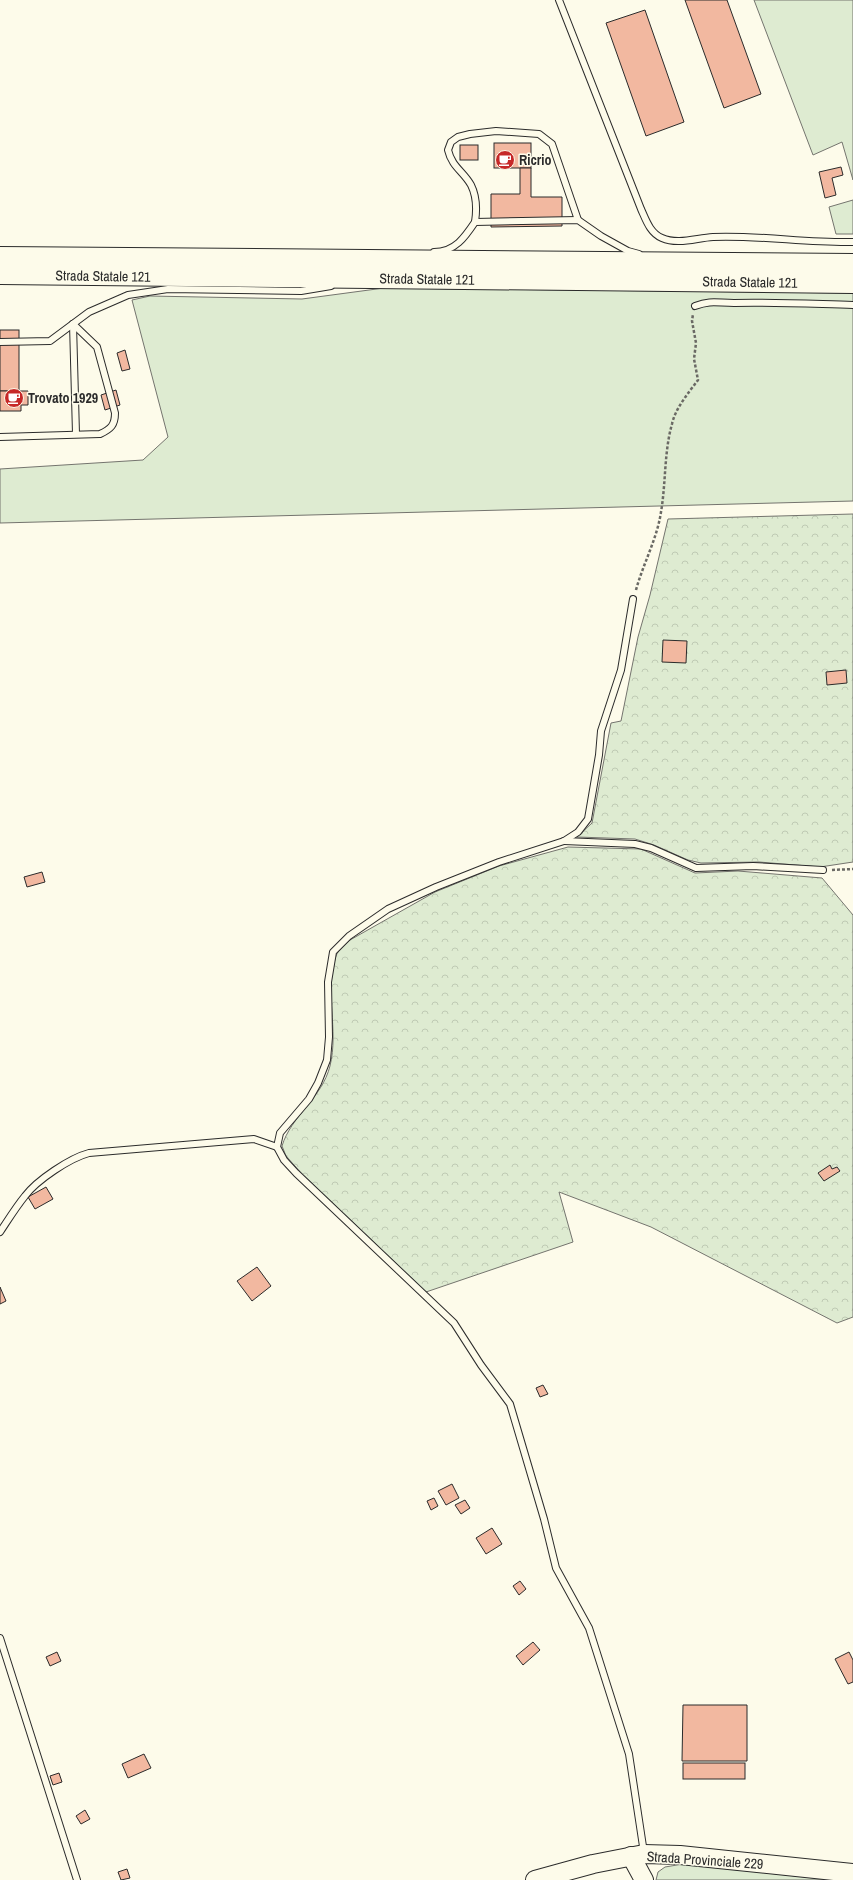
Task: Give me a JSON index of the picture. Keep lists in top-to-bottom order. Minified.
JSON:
{"streets":{"main road":["Strada Statale 121"],"street":["Strada Provinciale 229"]},"places":{"cafe":["Ricrio","Trovato 1929"]}}
